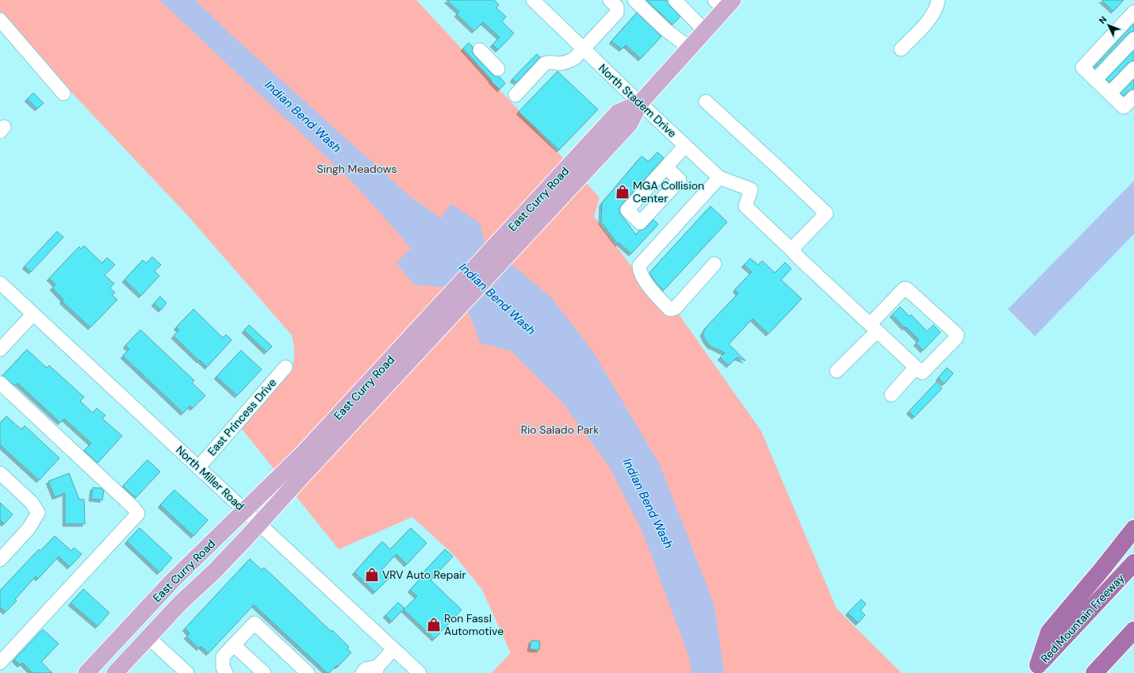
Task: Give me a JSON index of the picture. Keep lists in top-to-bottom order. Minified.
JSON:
{"streets":{"highway":["Red Mountain Freeway"],"main road":["East Curry Road"],"street":["North Stadem Drive","East Princess Drive","North Miller Road"]},"crossings":[["North Stadem Drive","East Curry Road"],["East Curry Road","North Miller Road"],["East Princess Drive","North Miller Road"]],"water":["Indian Bend Wash"],"parks":["Singh Meadows","Rio Salado Park"],"places":{"shop":["MGA Collision Center","VRV Auto Repair","Ron Fassl Automotive"]},"north":"top left"}
